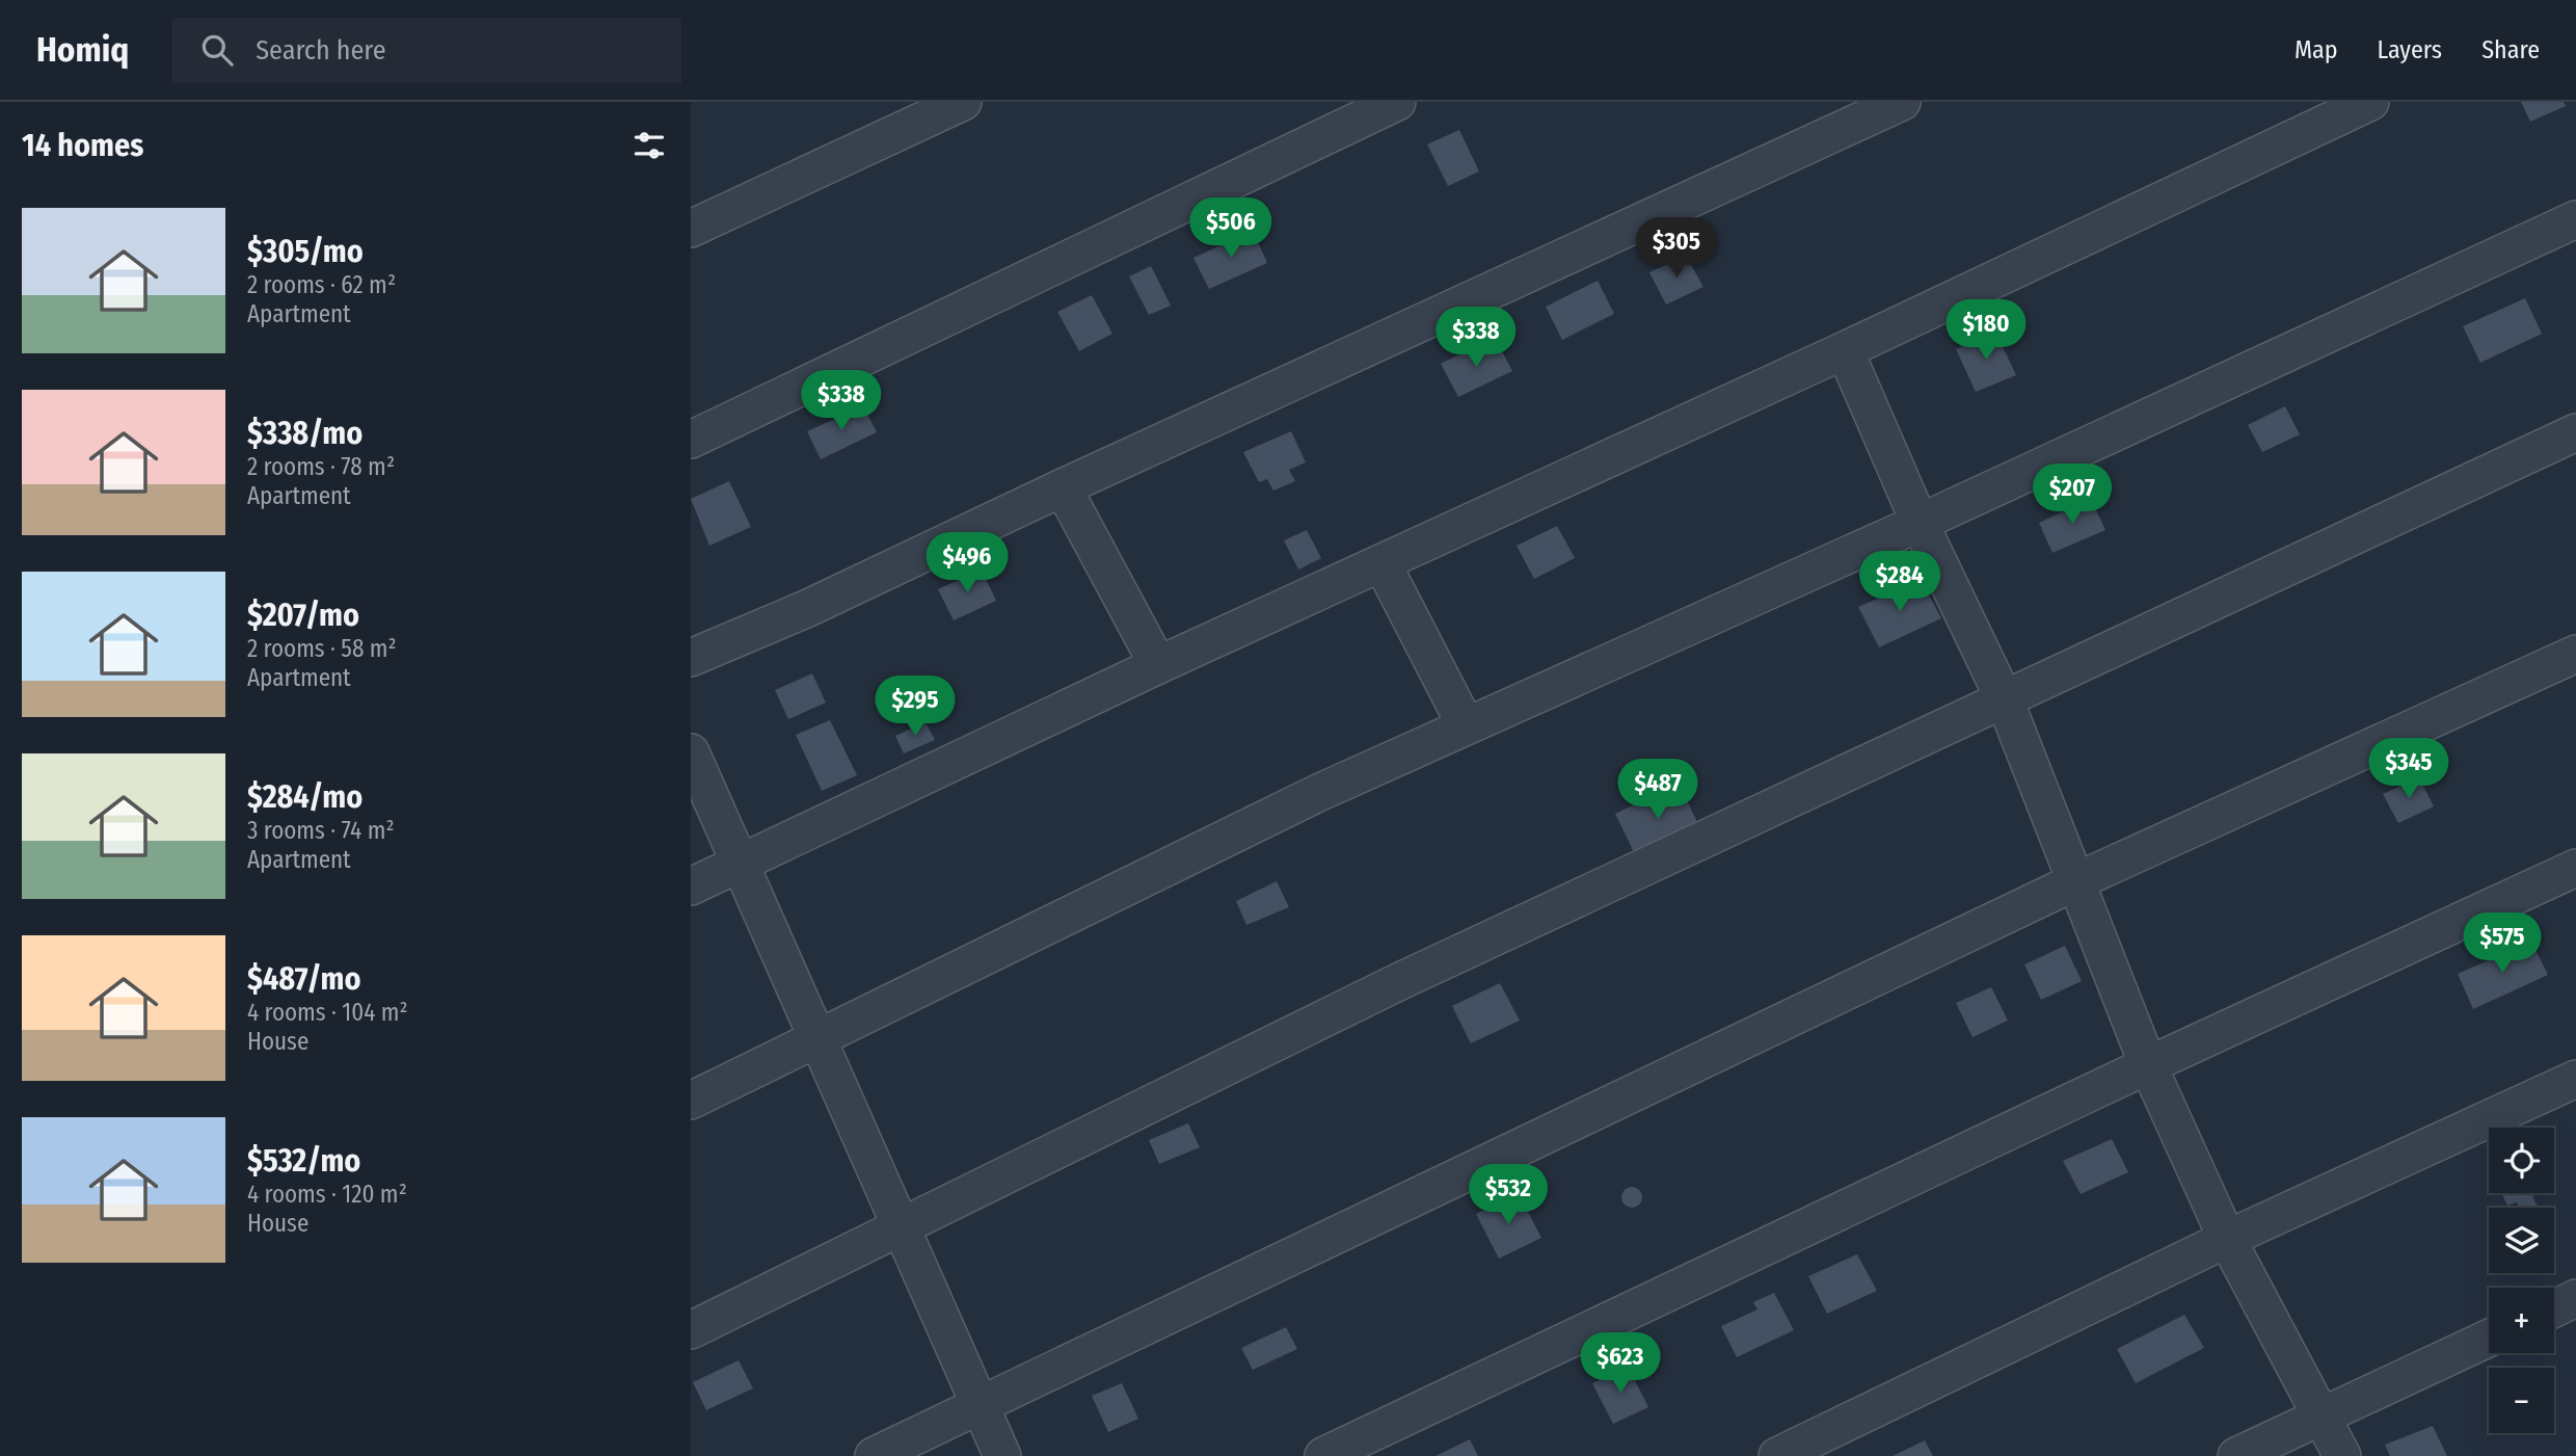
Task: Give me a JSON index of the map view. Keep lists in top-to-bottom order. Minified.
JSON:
{"page":{"header":"Homiq","search":"Search here","nav":["Map","Layers","Share"],"heading":"14 homes","list":[{"name":"$305/mo","note":"2 rooms · 62 m² · Apartment"},{"name":"$338/mo","note":"2 rooms · 78 m² · Apartment"},{"name":"$207/mo","note":"2 rooms · 58 m² · Apartment"},{"name":"$284/mo","note":"3 rooms · 74 m² · Apartment"},{"name":"$487/mo","note":"4 rooms · 104 m² · House"},{"name":"$532/mo","note":"4 rooms · 120 m² · House"}],"price":["$506","$305","$180","$338","$338","$207","$496","$284","$295","$345","$487","$575","$532","$623"],"map_buttons":["+","−"]}}
